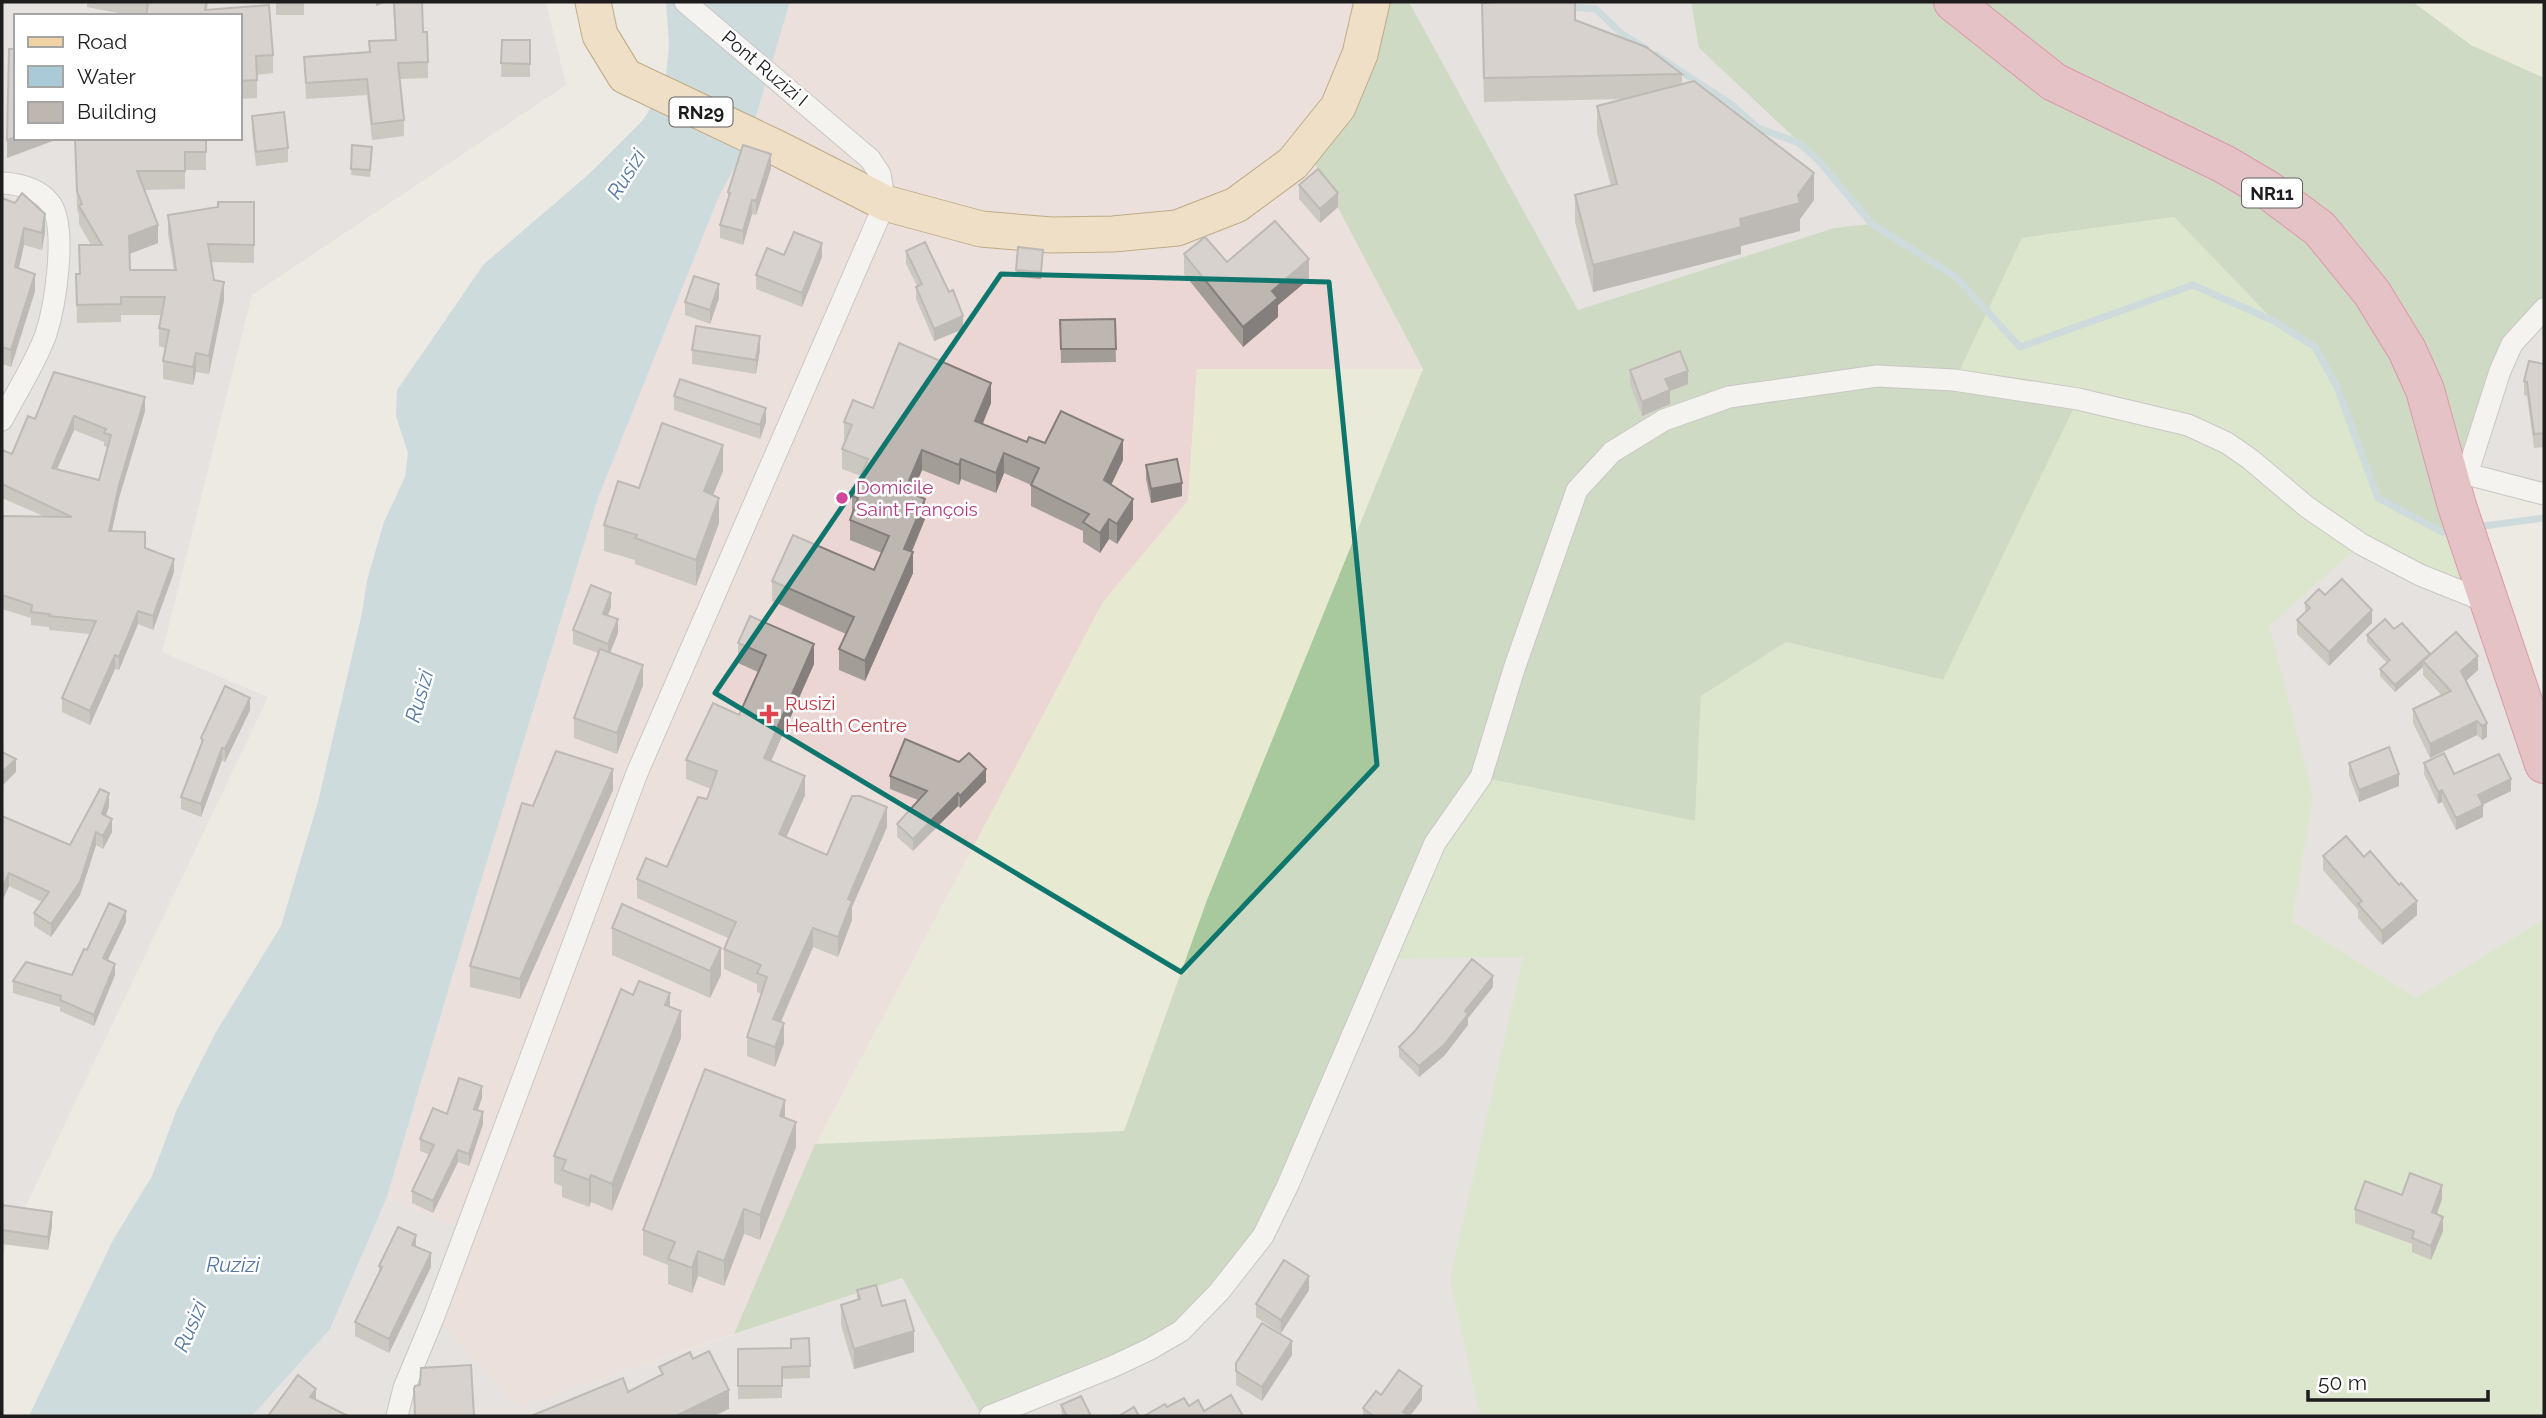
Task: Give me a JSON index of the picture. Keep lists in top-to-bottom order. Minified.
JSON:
{"streets":{"highway":["NR11"],"main road":["RN29"],"street":["Pont Ruzizi I"]},"crossings":[["Pont Ruzizi I","RN29"]],"water":["Rusizi","Ruzizi"],"places":{"other":["Domicile Saint François"],"health":["Rusizi Health Centre"]},"legend":["Road","Water","Building"],"scale_bar":"50 m"}
